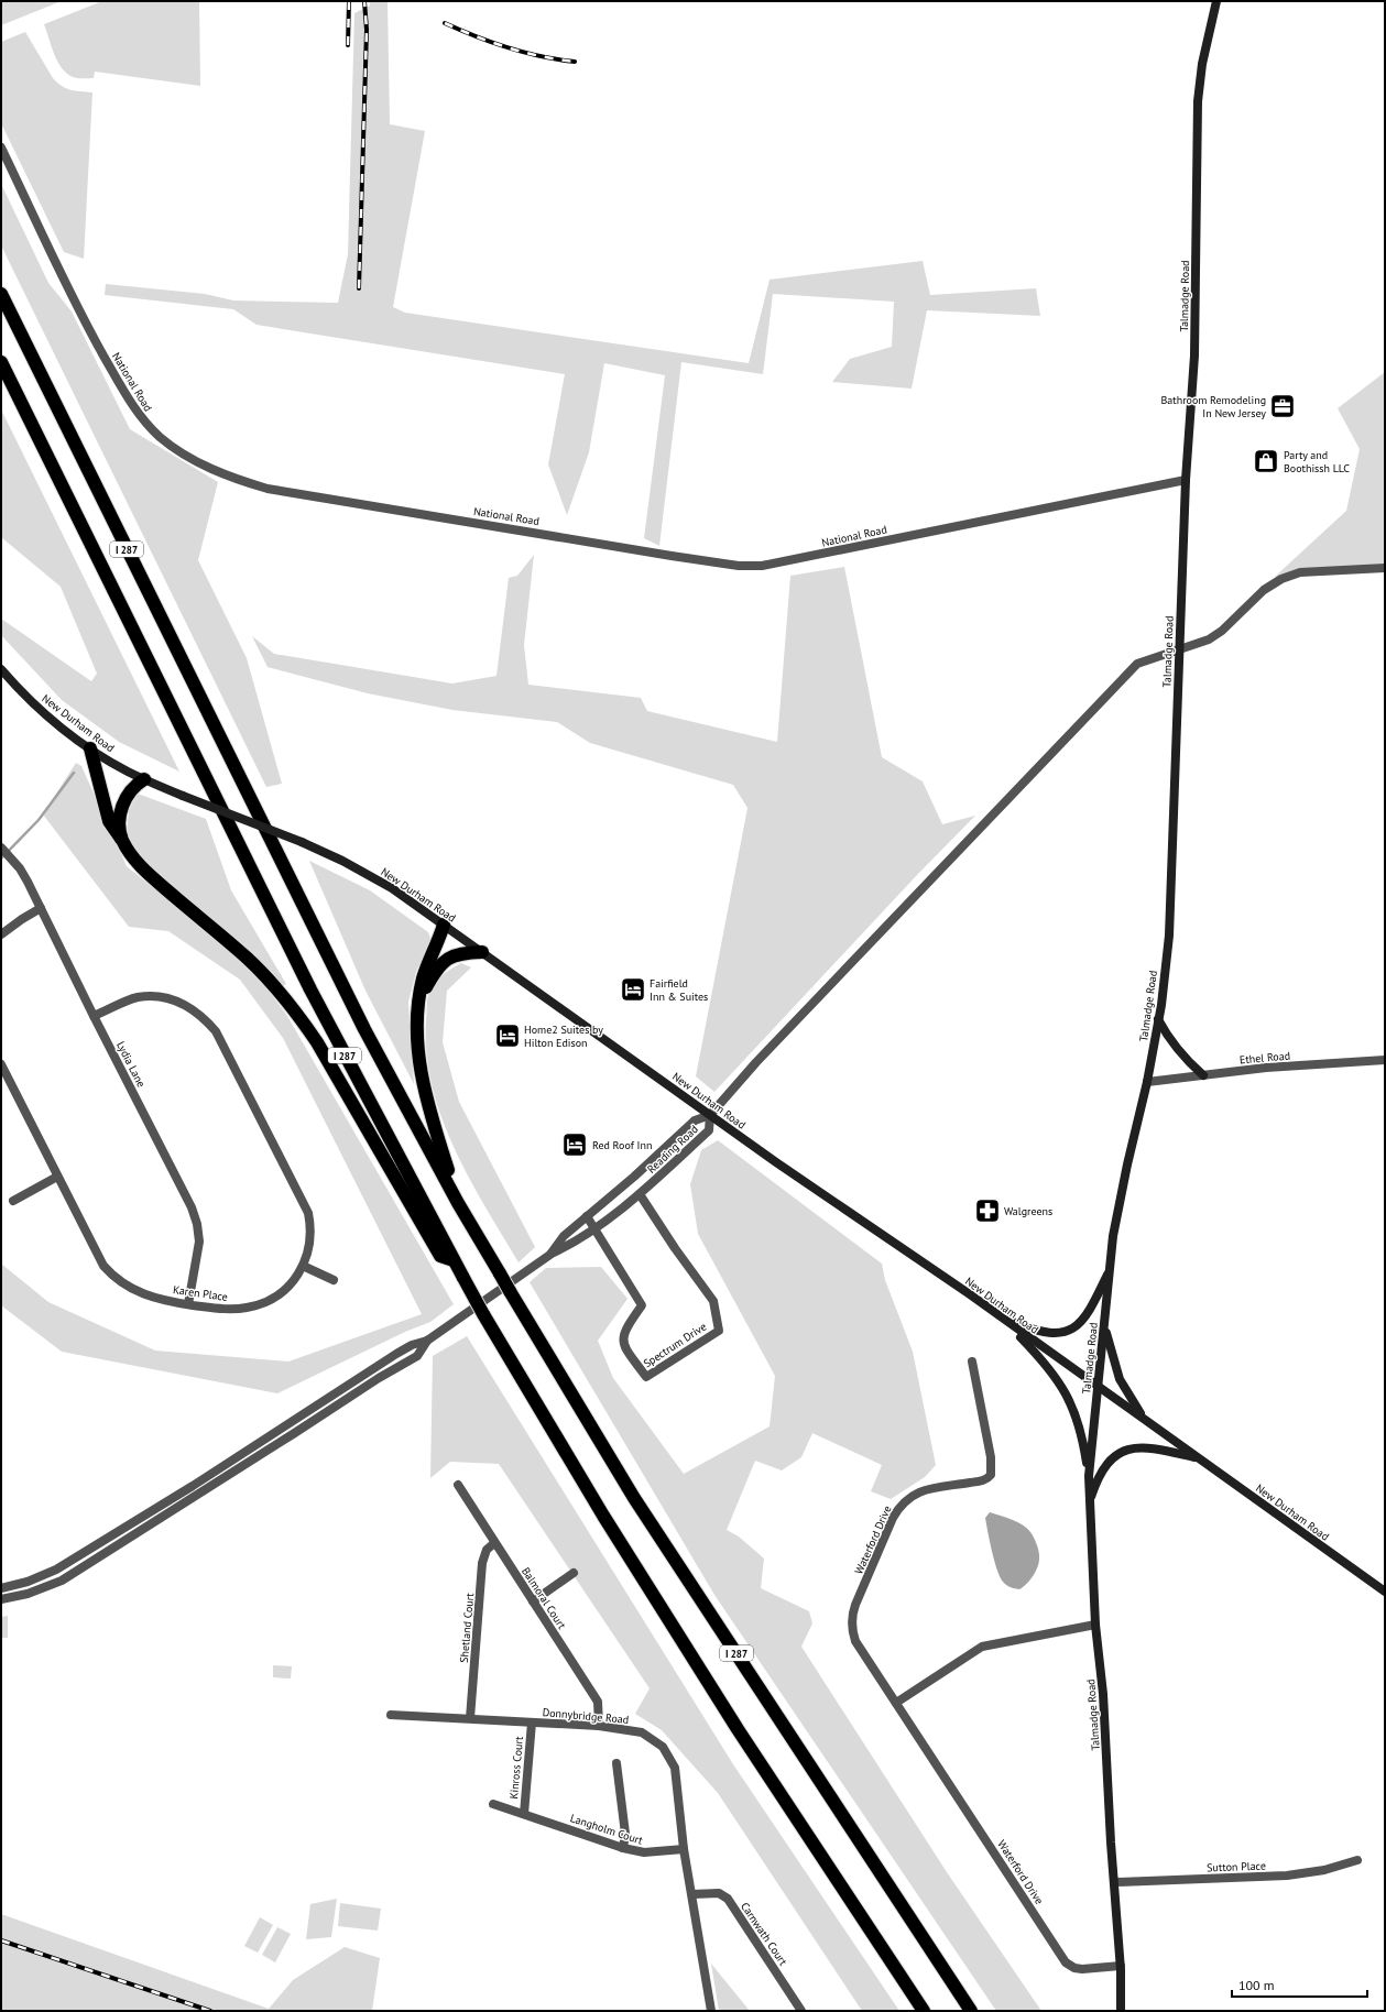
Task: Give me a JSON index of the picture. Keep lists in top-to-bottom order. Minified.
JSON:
{"streets":{"highway":["I 287"],"street":["Talmadge Road","National Road","New Durham Road","Ethel Road","Lydia Lane","Reading Road","Karen Place","Spectrum Drive","Waterford Drive","Balmoral Court","Shetland Court","Donnybridge Road","Kinross Court","Langholm Court","Sutton Place","Carnwath Court"]},"crossings":[["Talmadge Road","National Road"],["Talmadge Road","New Durham Road"],["Talmadge Road","Ethel Road"],["Talmadge Road","Waterford Drive"],["Talmadge Road","Sutton Place"],["New Durham Road","Reading Road"],["Lydia Lane","Karen Place"],["Reading Road","Spectrum Drive"],["Balmoral Court","Shetland Court"],["Balmoral Court","Donnybridge Road"],["Shetland Court","Donnybridge Road"],["Donnybridge Road","Kinross Court"],["Donnybridge Road","Langholm Court"],["Donnybridge Road","Carnwath Court"],["Kinross Court","Langholm Court"]],"places":{"office":["Bathroom Remodeling In New Jersey"],"shop":["Party and Boothissh LLC"],"hotel":["Fairfield Inn & Suites","Home2 Suites by Hilton Edison","Red Roof Inn"],"pharmacy":["Walgreens"]},"scale_bar":"100 m"}
